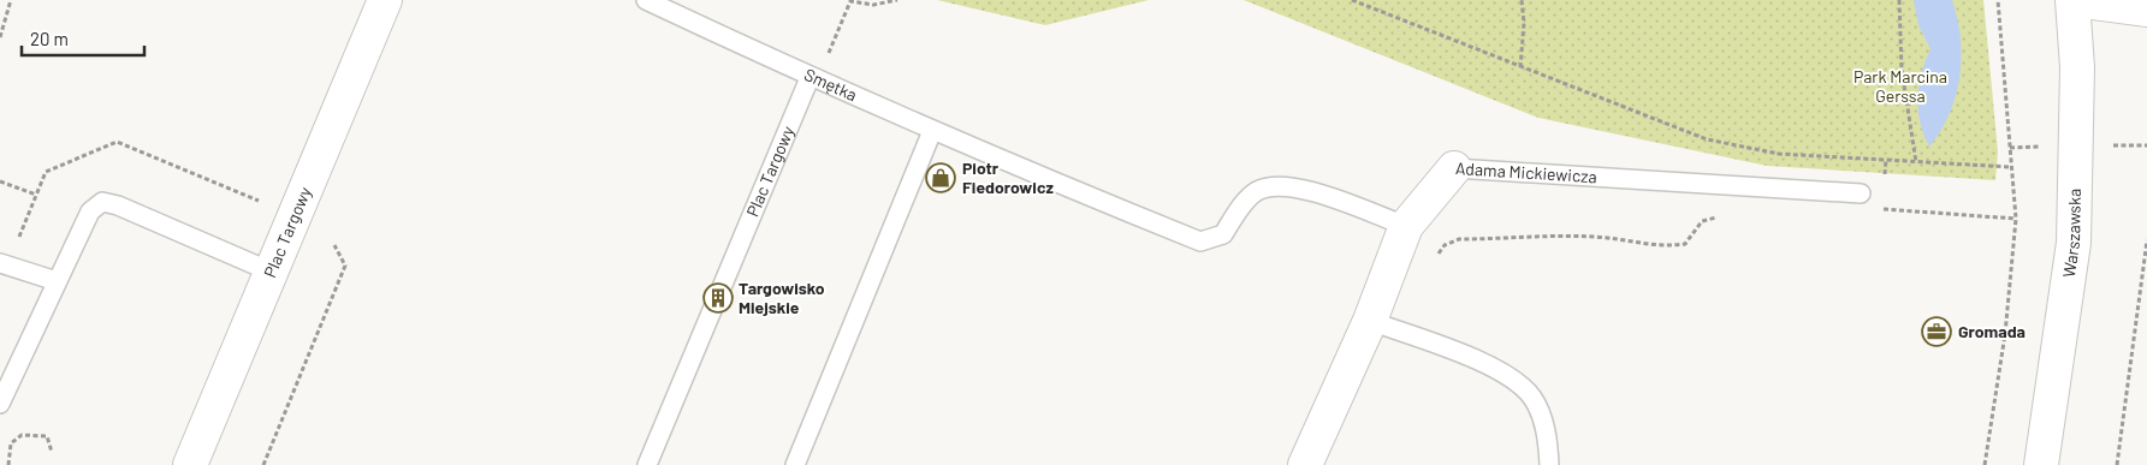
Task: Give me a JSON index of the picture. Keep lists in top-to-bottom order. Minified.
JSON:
{"streets":{"street":["Plac Targowy","Adama Mickiewicza","Warszawska"],"lane":["Smętka"]},"crossings":[["Smętka","Plac Targowy"],["Smętka","Adama Mickiewicza"]],"parks":["Park Marcina Gerssa"],"places":{"shop":["Piotr Fiedorowicz"],"building":["Targowisko Miejskie"],"office":["Gromada"]},"scale_bar":"20 m"}
